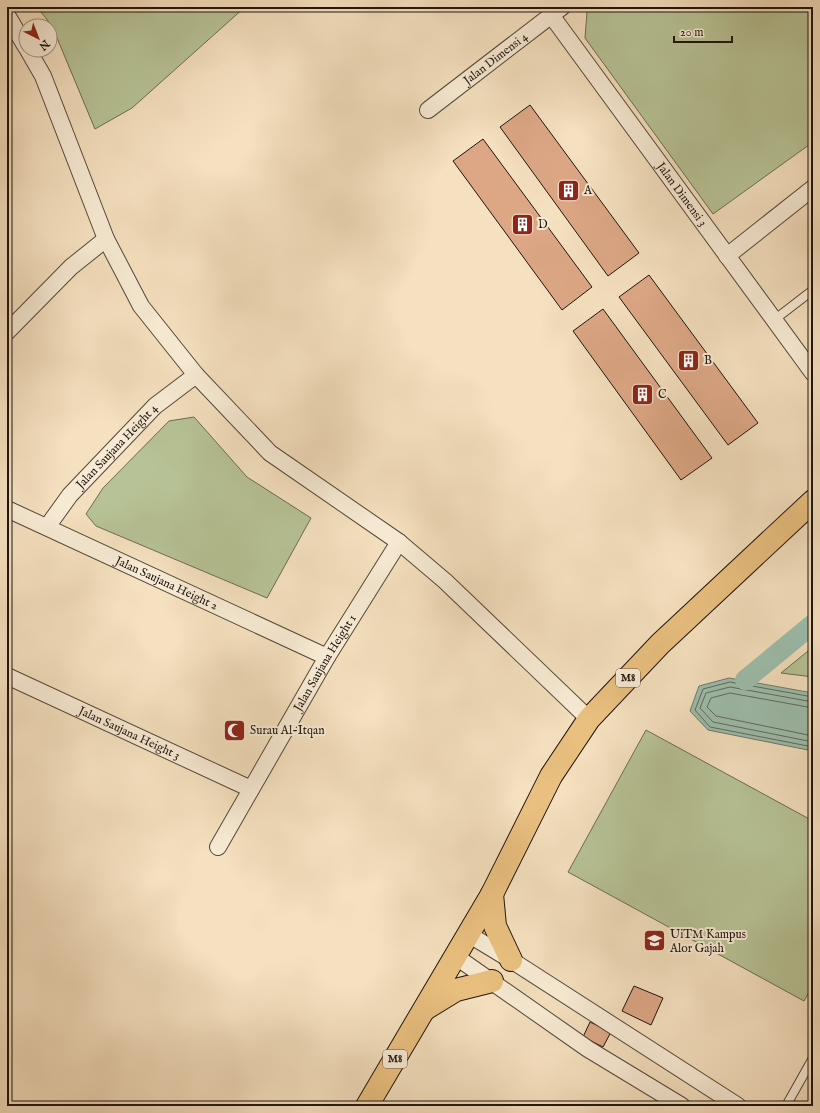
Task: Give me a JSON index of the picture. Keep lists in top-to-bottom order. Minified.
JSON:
{"streets":{"main road":["M8"],"street":["Jalan Dimensi 4","Jalan Dimensi 3","Jalan Saujana Height 4","Jalan Saujana Height 2","Jalan Saujana Height 1","Jalan Saujana Height 3"]},"crossings":[["Jalan Dimensi 4","Jalan Dimensi 3"],["Jalan Saujana Height 4","Jalan Saujana Height 2"],["Jalan Saujana Height 2","Jalan Saujana Height 1"],["Jalan Saujana Height 1","Jalan Saujana Height 3"]],"places":{"building":["A","D","B","C"],"mosque":["Surau Al-Itqan"],"school or university":["UiTM Kampus Alor Gajah"]},"scale_bar":"20 m","north":"bottom right"}
